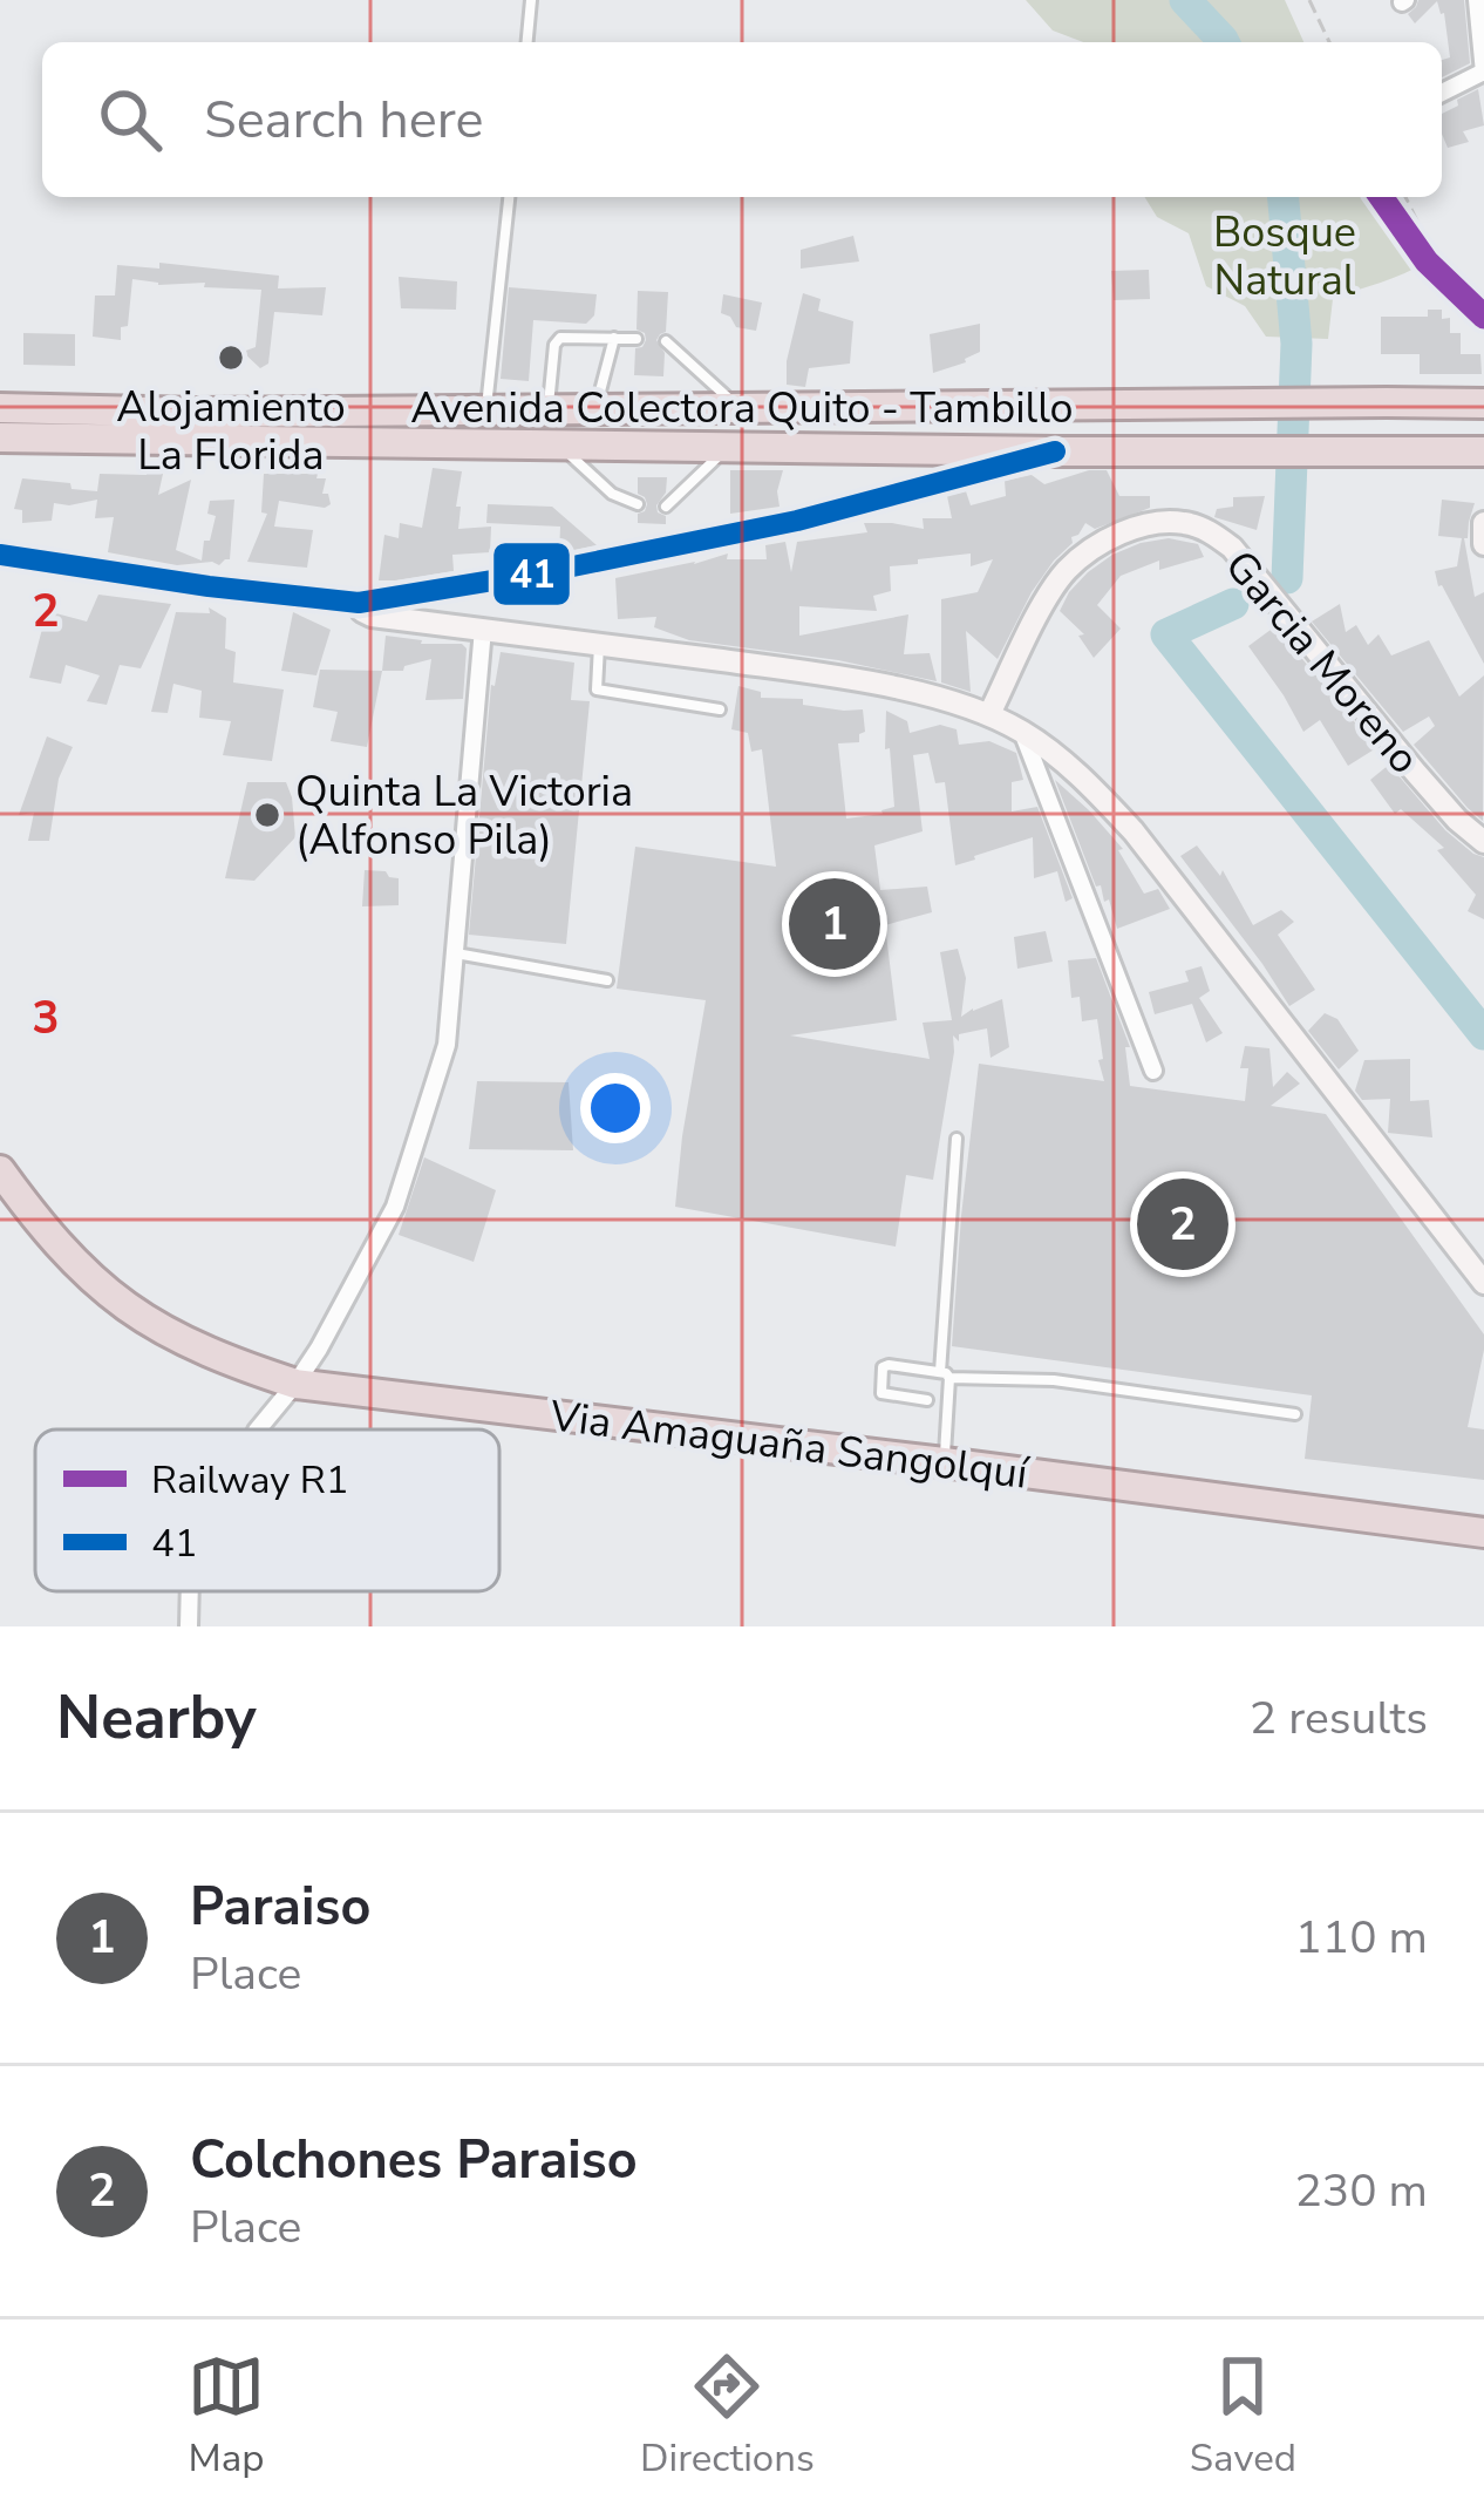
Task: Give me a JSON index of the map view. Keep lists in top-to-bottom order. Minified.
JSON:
{"streets":{"highway":["Avenida Colectora Quito - Tambillo","Via Amaguaña Sangolquí"],"street":["Garcia Moreno"]},"parks":["Bosque Natural"],"places":["Alojamiento La Florida","Quinta La Victoria (Alfonso Pila)"],"lines":["rail line R1","transit line 41"],"legend":["Railway R1","41"],"page":{"search":"Search here","pins":["1","2"],"heading":["Nearby","2 results"],"list":[{"mark":"1","name":"Paraiso","note":"Place","value":"110 m"},{"mark":"2","name":"Colchones Paraiso","note":"Place","value":"230 m"}],"nav":["Map","Directions","Saved"]},"grid":{"rows":["2","3"]}}
